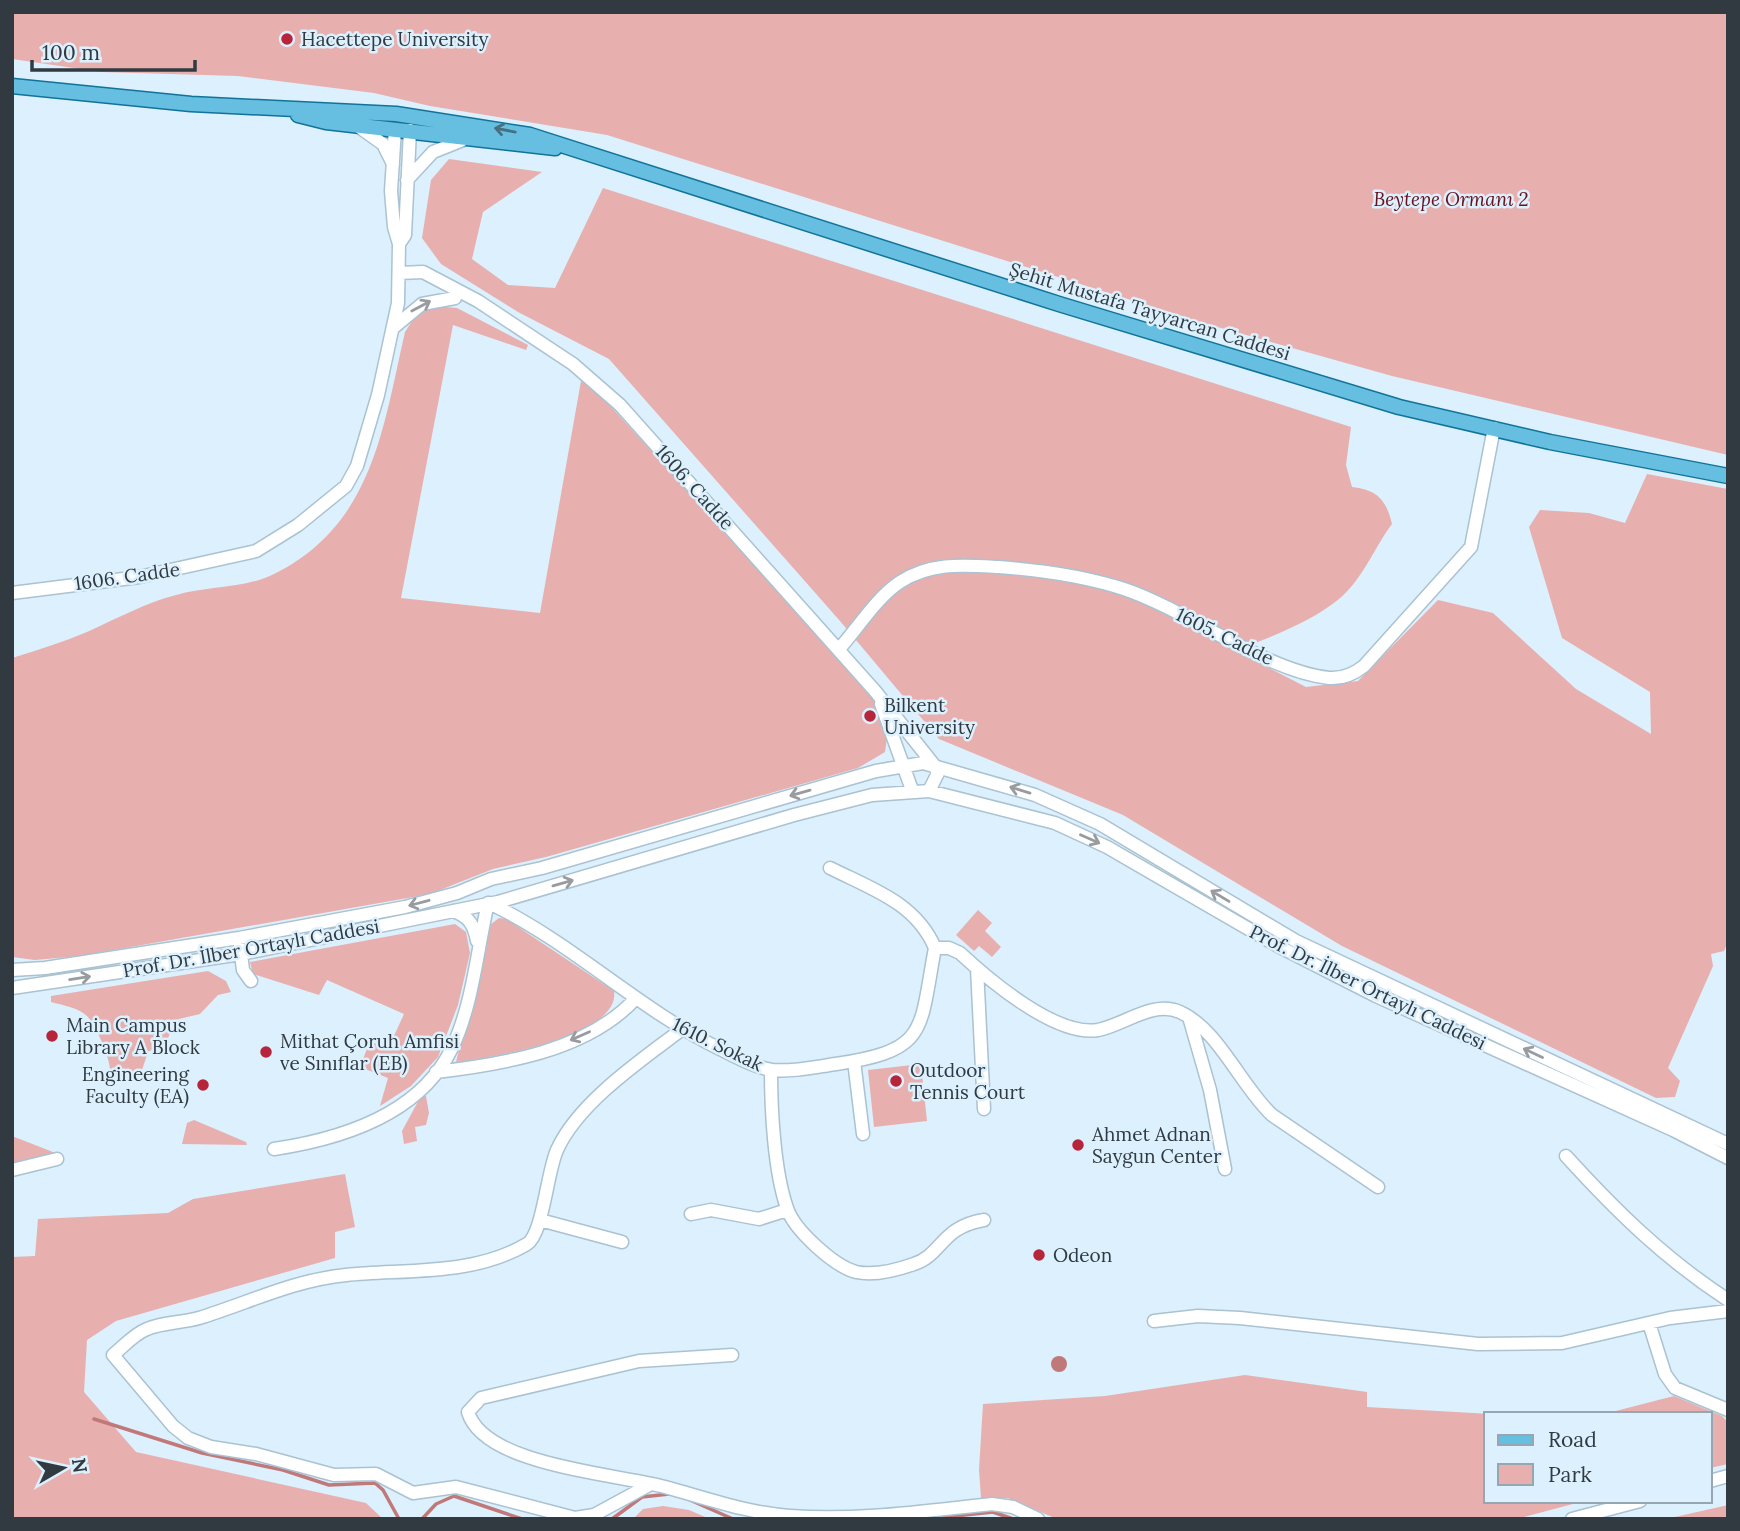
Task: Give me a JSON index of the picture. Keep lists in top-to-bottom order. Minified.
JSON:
{"streets":{"main road":["Şehit Mustafa Tayyarcan Caddesi"],"street":["1606. Cadde","1605. Cadde","Prof. Dr. İlber Ortaylı Caddesi","1610. Sokak"]},"crossings":[["Şehit Mustafa Tayyarcan Caddesi","1605. Cadde"],["1606. Cadde","1605. Cadde"],["1606. Cadde","Prof. Dr. İlber Ortaylı Caddesi"],["Prof. Dr. İlber Ortaylı Caddesi","1610. Sokak"]],"parks":["Beytepe Ormanı 2"],"places":["Hacettepe University","Bilkent University","Main Campus Library A Block","Mithat Çoruh Amfisi ve Sınıflar (EB)","Outdoor Tennis Court","Engineering Faculty (EA)","Ahmet Adnan Saygun Center","Odeon"],"legend":["Road","Park"],"scale_bar":"100 m","north":"right"}
